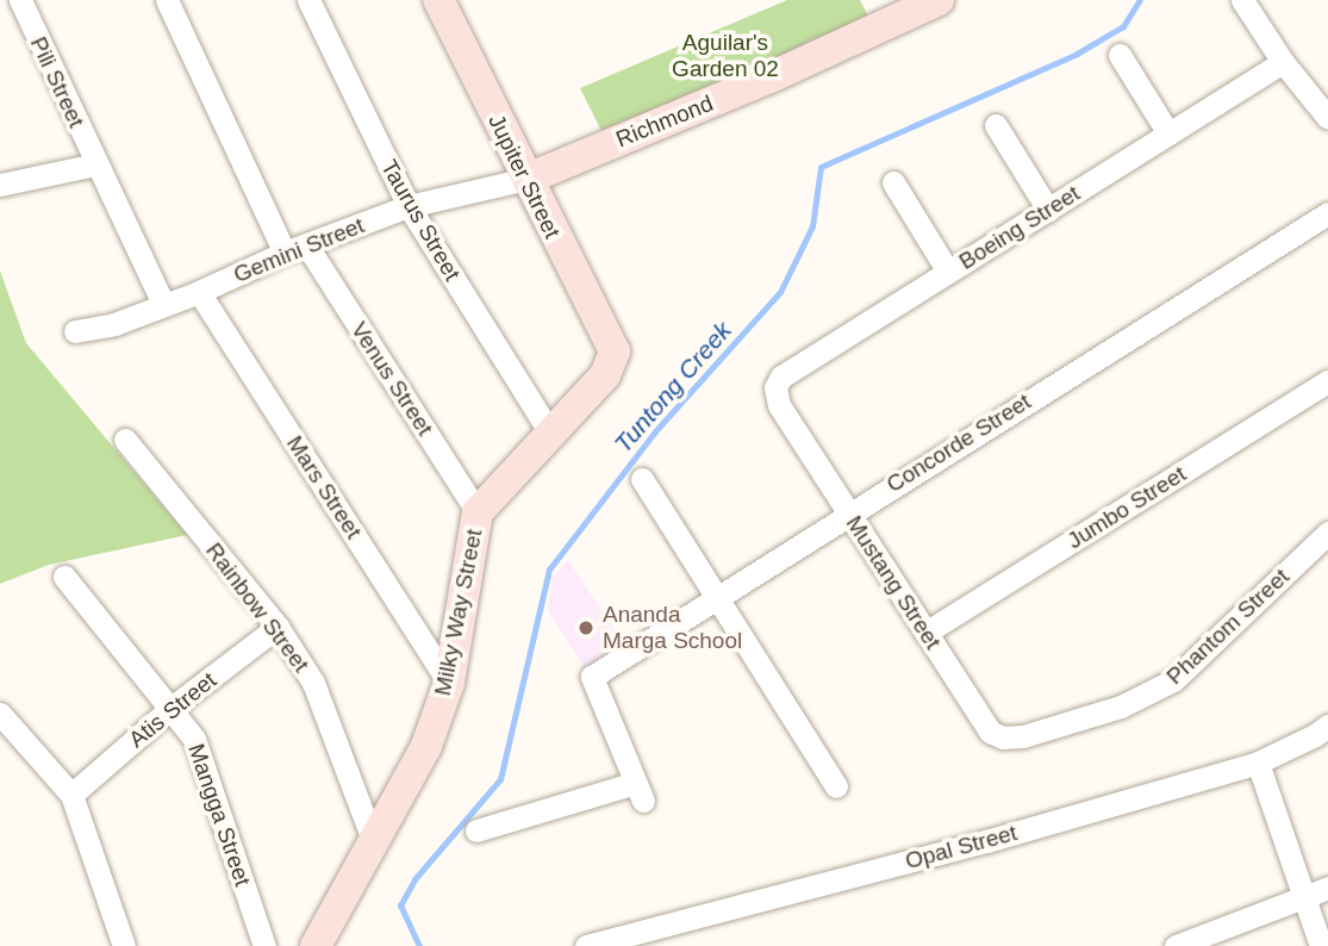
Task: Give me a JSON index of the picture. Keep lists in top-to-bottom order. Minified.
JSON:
{"streets":{"street":["Pili Street","Richmond","Jupiter Street","Taurus Street","Boeing Street","Gemini Street","Venus Street","Concorde Street","Mars Street","Jumbo Street","Mustang Street","Rainbow Street","Milky Way Street","Phantom Street","Atis Street","Mangga Street","Opal Street"]},"crossings":[["Richmond","Jupiter Street"],["Richmond","Gemini Street"],["Jupiter Street","Gemini Street"],["Jupiter Street","Milky Way Street"],["Taurus Street","Gemini Street"],["Taurus Street","Milky Way Street"],["Boeing Street","Mustang Street"],["Gemini Street","Venus Street"],["Gemini Street","Mars Street"],["Venus Street","Milky Way Street"],["Concorde Street","Mustang Street"],["Mars Street","Milky Way Street"],["Jumbo Street","Mustang Street"],["Mustang Street","Phantom Street"],["Rainbow Street","Milky Way Street"],["Rainbow Street","Atis Street"],["Atis Street","Mangga Street"]],"water":["Tuntong Creek"],"parks":["Aguilar's Garden 02"],"places":["Ananda Marga School"]}
